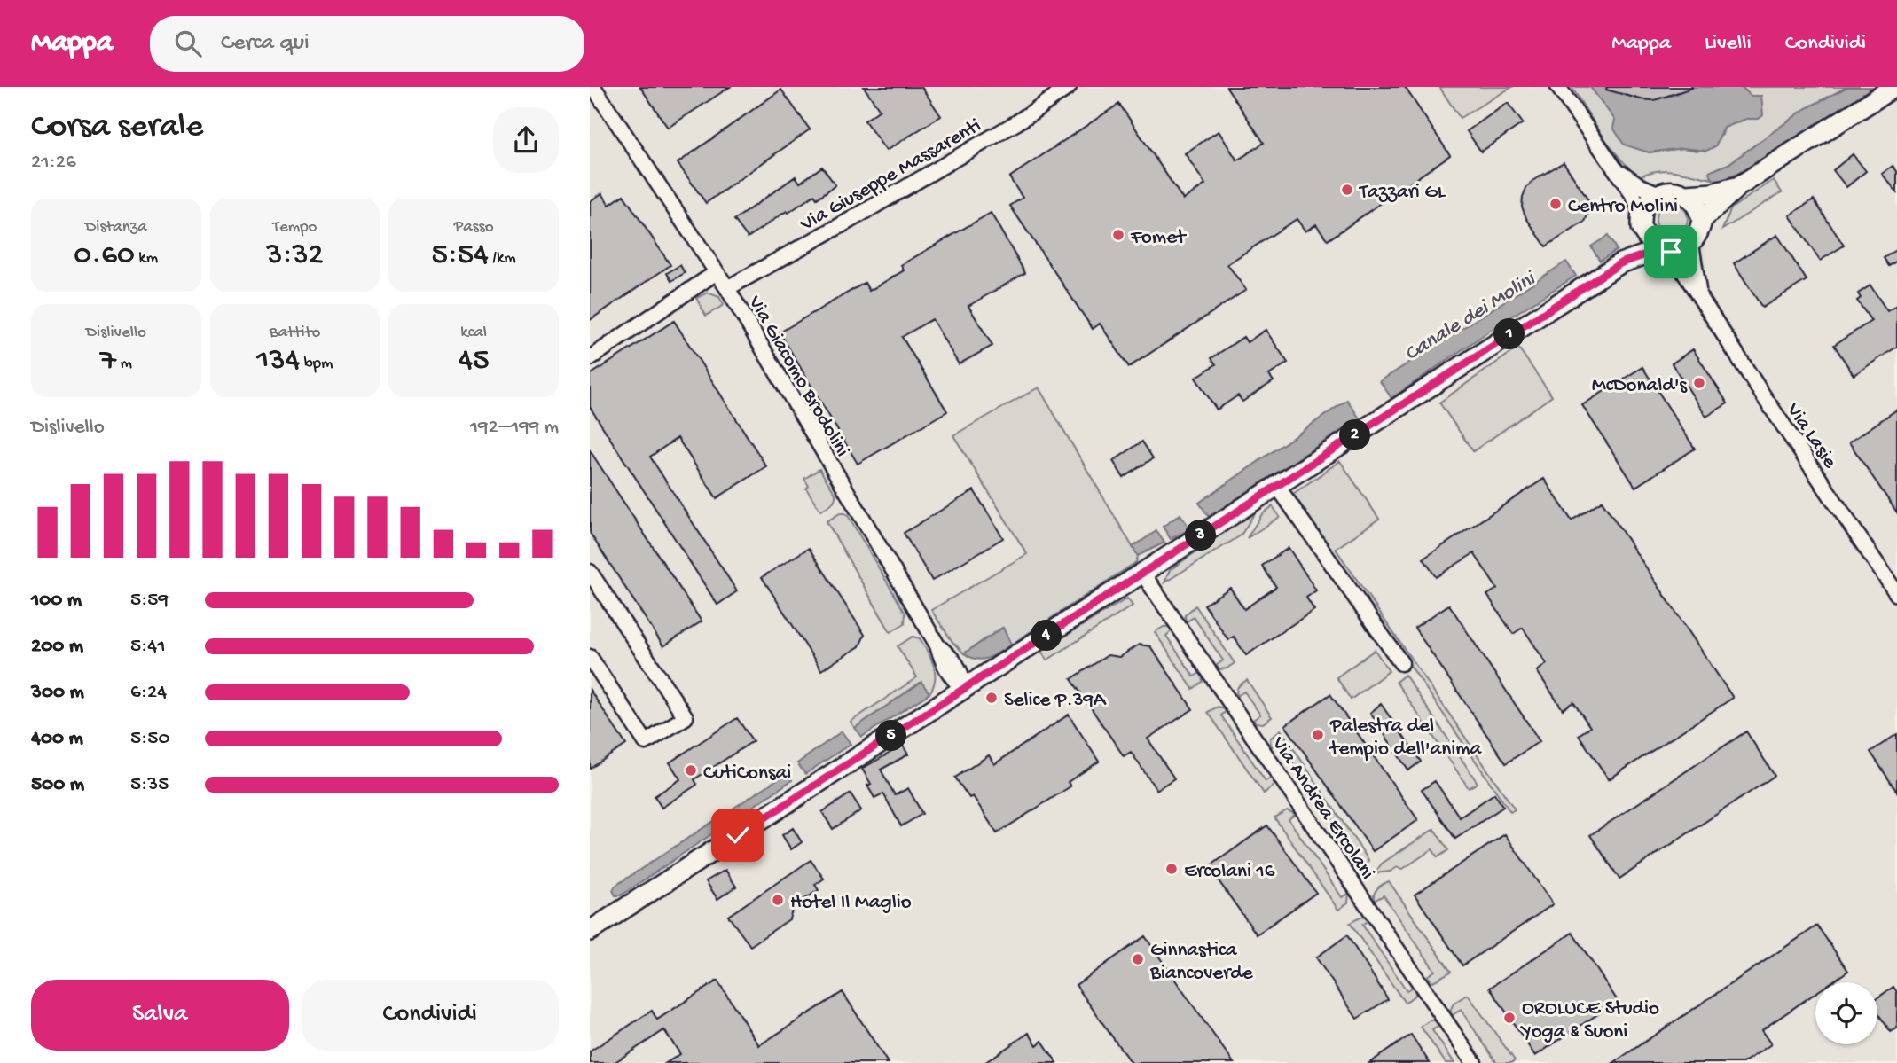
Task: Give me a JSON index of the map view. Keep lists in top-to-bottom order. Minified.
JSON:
{"streets":{"street":["Via Giuseppe Massarenti","Via Giacomo Brodolini","Via Lasie","Via Andrea Ercolani"]},"crossings":[["Via Giuseppe Massarenti","Via Giacomo Brodolini"]],"water":["Canale dei Molini"],"places":["Tazzari GL","Centro Molini","Fomet","McDonald's","Selice P.39A","Palestra del tempio dell'anima","CutiConsai","Ercolani 16","Hotel Il Maglio","Ginnastica Biancoverde","OROLUCE Studio Yoga & Suoni"],"page":{"header":"Mappa","search":"Cerca qui","nav":["Mappa","Livelli","Condividi"],"heading":["Corsa serale","21:26"],"stats":[["Distanza","0.60 km"],["Tempo","3:32"],["Passo","5:54 /km"],["Dislivello","7 m"],["Battito","134 bpm"],["kcal","45"]],"pins":["1","2","3","4","5"],"chart":["Dislivello","192–199 m"],"list":[{"name":"100 m","note":"5:59"},{"name":"200 m","note":"5:41"},{"name":"300 m","note":"6:24"},{"name":"400 m","note":"5:50"},{"name":"500 m","note":"5:35"}],"buttons":["Salva","Condividi"]}}
